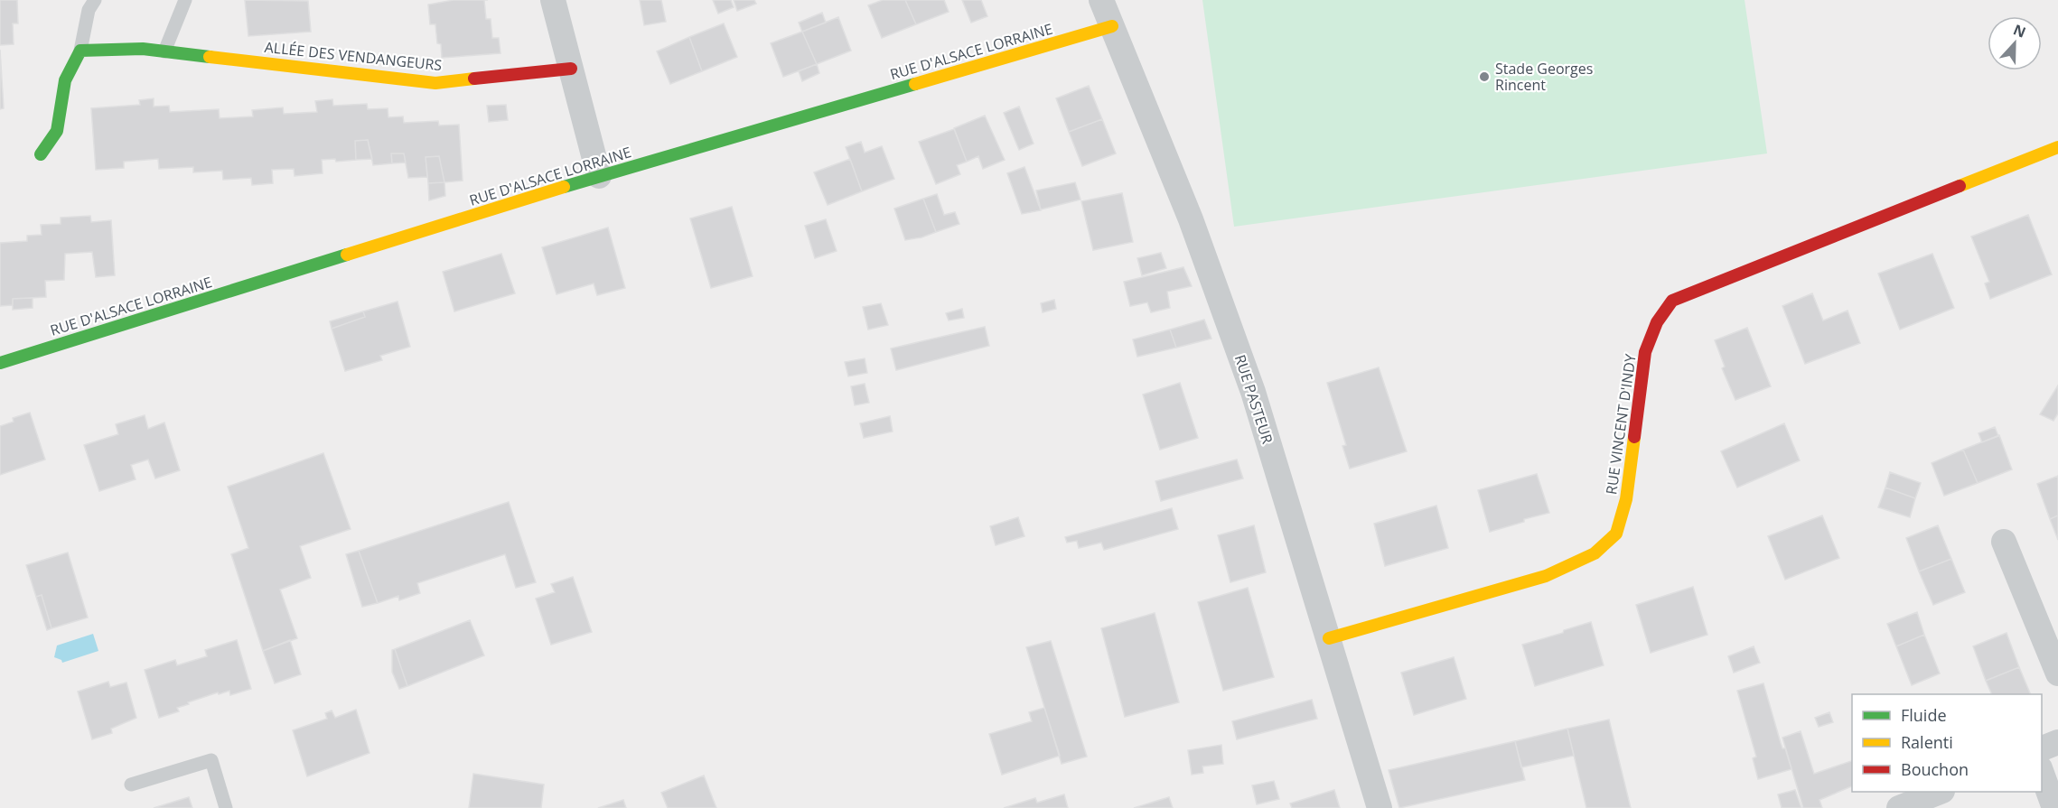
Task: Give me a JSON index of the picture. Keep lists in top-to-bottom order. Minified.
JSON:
{"streets":{"street":["RUE D'ALSACE LORRAINE","ALLÉE DES VENDANGEURS","RUE PASTEUR","RUE VINCENT D'INDY"]},"crossings":[["RUE D'ALSACE LORRAINE","RUE PASTEUR"],["RUE PASTEUR","RUE VINCENT D'INDY"]],"places":["Stade Georges Rincent"],"legend":["Fluide","Ralenti","Bouchon"],"north":"top"}
